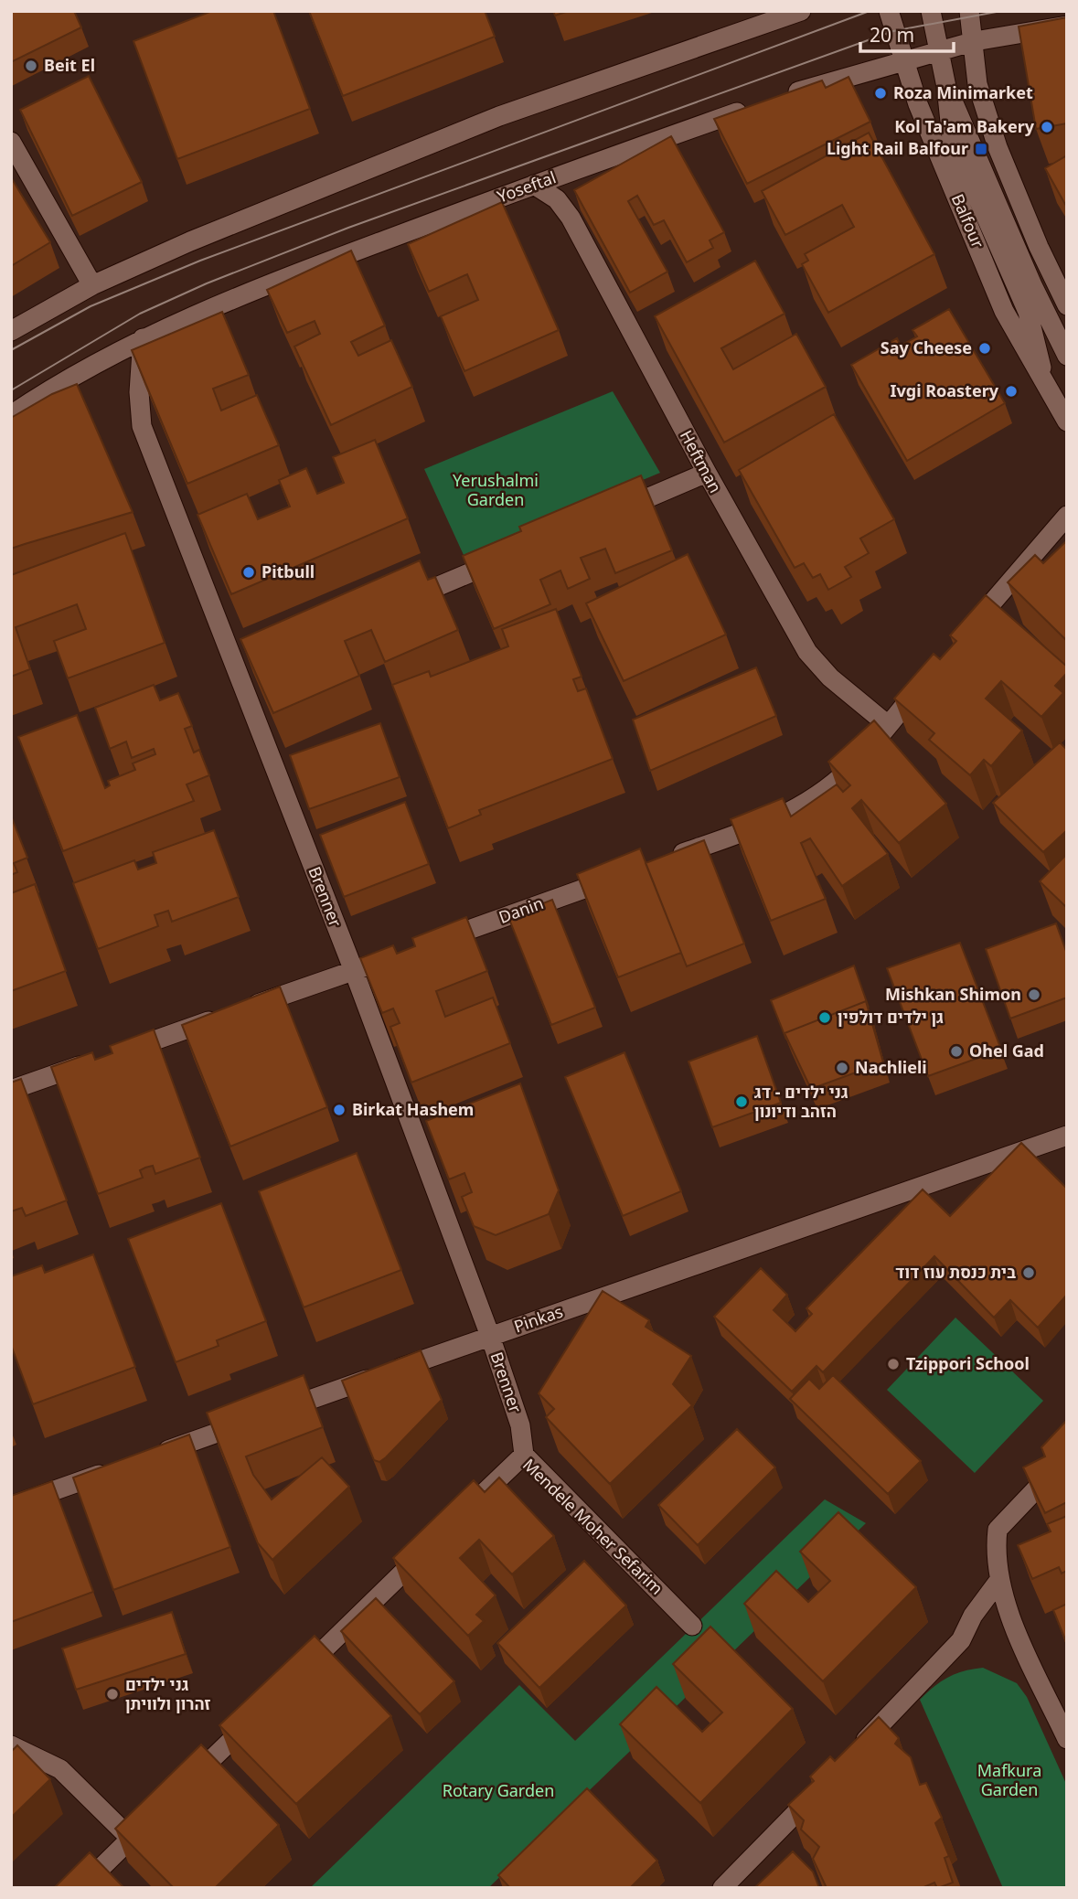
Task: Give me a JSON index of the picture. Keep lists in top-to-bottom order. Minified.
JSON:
{"streets":{"street":["Yoseftal","Balfour","Heftman","Brenner","Danin","Pinkas","Mendele Moher Sefarim"]},"crossings":[["Yoseftal","Heftman"],["Yoseftal","Brenner"],["Brenner","Pinkas"],["Brenner","Mendele Moher Sefarim"]],"parks":["Yerushalmi Garden","Mafkura Garden","Rotary Garden"],"places":{"other":["Beit El","Roza Minimarket","Kol Ta'am Bakery","Say Cheese","Ivgi Roastery","Pitbull","Mishkan Shimon","גן ילדים דולפין","Ohel Gad","Nachlieli","גני ילדים - דג הזהב ודיונון","Birkat Hashem","בית כנסת עוז דוד","Tzippori School","גני ילדים זהרון ולוויתן"],"transit":["Light Rail Balfour"]},"scale_bar":"20 m"}
